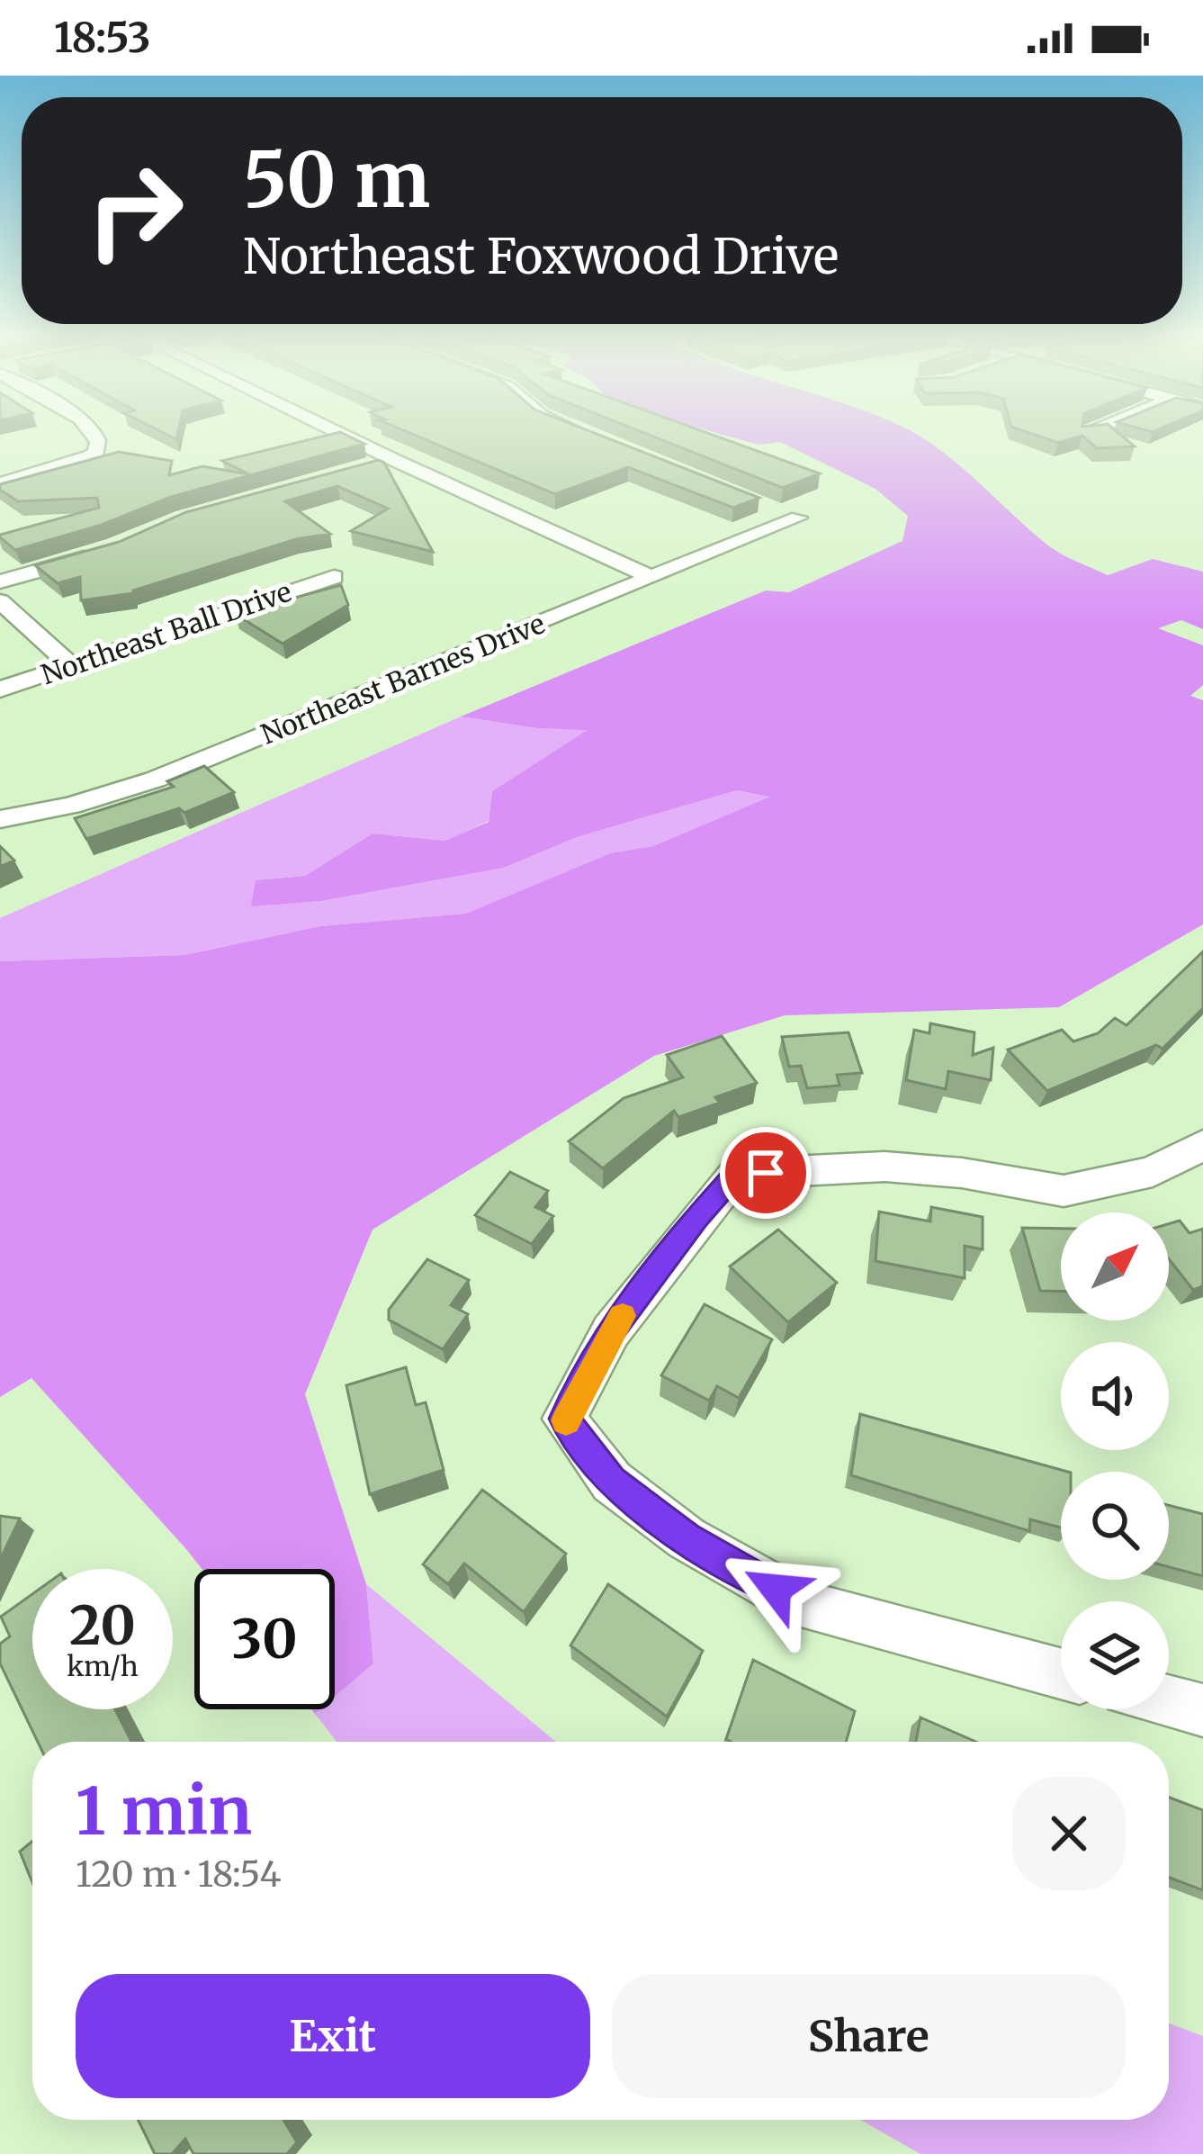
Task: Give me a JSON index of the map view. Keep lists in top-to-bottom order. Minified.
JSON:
{"streets":{"street":["Northeast Ball Drive","Northeast Barnes Drive"]},"north":"top right","page":{"status":"18:53","turn":["50 m","Northeast Foxwood Drive"],"speed":"20 km/h","limit":"30","heading":["1 min","120 m · 18:54"],"buttons":["Exit","Share"]}}
